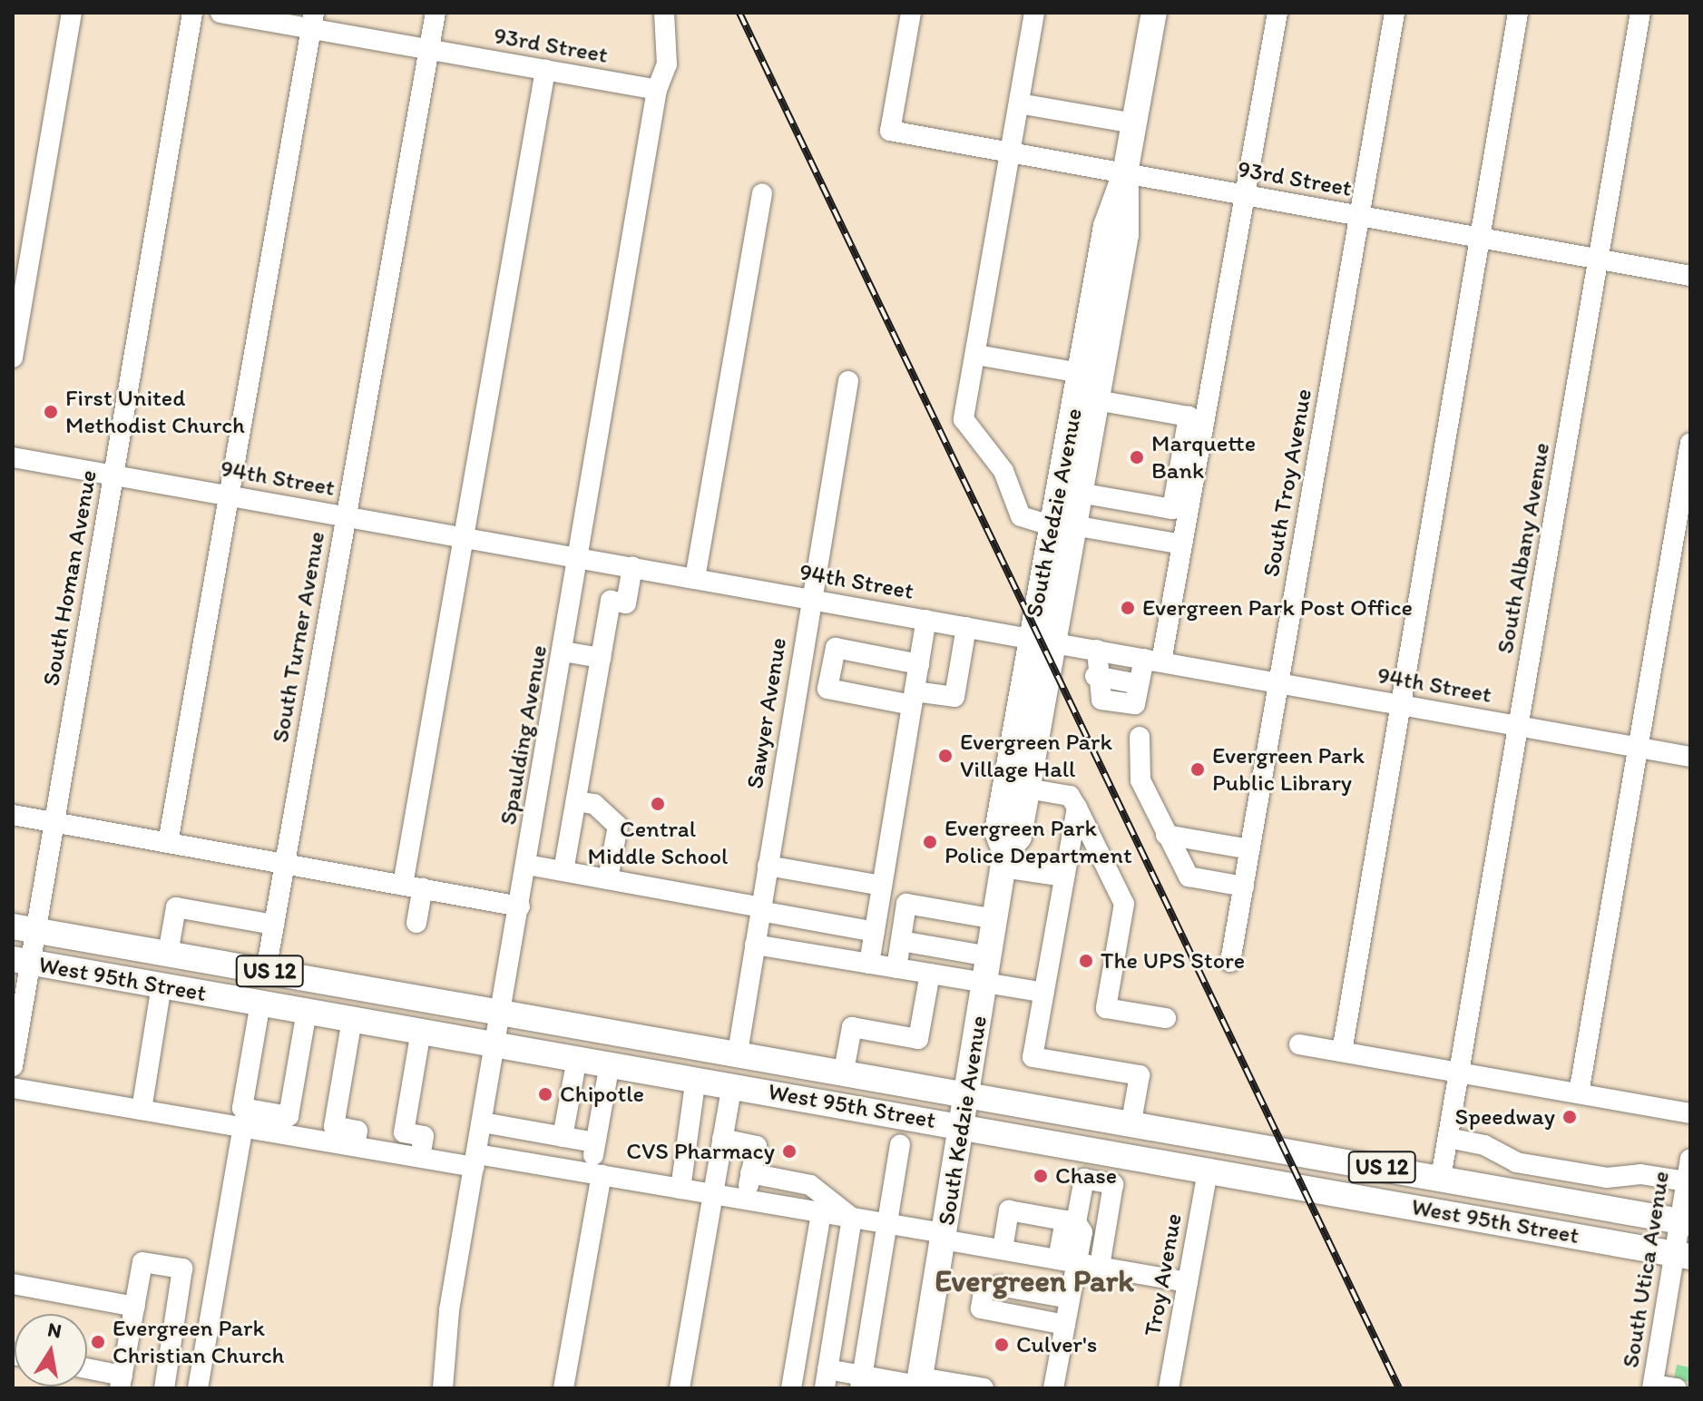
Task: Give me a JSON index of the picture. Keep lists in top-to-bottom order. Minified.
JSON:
{"streets":{"main road":["South Kedzie Avenue","US 12","West 95th Street"],"street":["93rd Street","94th Street","South Troy Avenue","South Albany Avenue","South Homan Avenue","South Turner Avenue","Sawyer Avenue","Spaulding Avenue","South Utica Avenue","Troy Avenue"]},"crossings":[["93rd Street","South Troy Avenue"],["93rd Street","South Kedzie Avenue"],["93rd Street","South Albany Avenue"],["93rd Street","South Turner Avenue"],["93rd Street","Spaulding Avenue"],["94th Street","South Troy Avenue"],["94th Street","South Kedzie Avenue"],["94th Street","South Albany Avenue"],["94th Street","South Homan Avenue"],["94th Street","South Turner Avenue"],["94th Street","Sawyer Avenue"],["94th Street","Spaulding Avenue"],["South Kedzie Avenue","West 95th Street"],["South Albany Avenue","West 95th Street"],["South Homan Avenue","West 95th Street"],["South Turner Avenue","West 95th Street"],["Sawyer Avenue","West 95th Street"],["Spaulding Avenue","West 95th Street"],["West 95th Street","South Utica Avenue"],["West 95th Street","Troy Avenue"]],"districts":["Evergreen Park"],"places":["First United Methodist Church","Marquette Bank","Evergreen Park Post Office","Evergreen Park Village Hall","Evergreen Park Public Library","Central Middle School","Evergreen Park Police Department","The UPS Store","Chipotle","Speedway","CVS Pharmacy","Chase","Evergreen Park Christian Church","Culver's"],"north":"top"}
